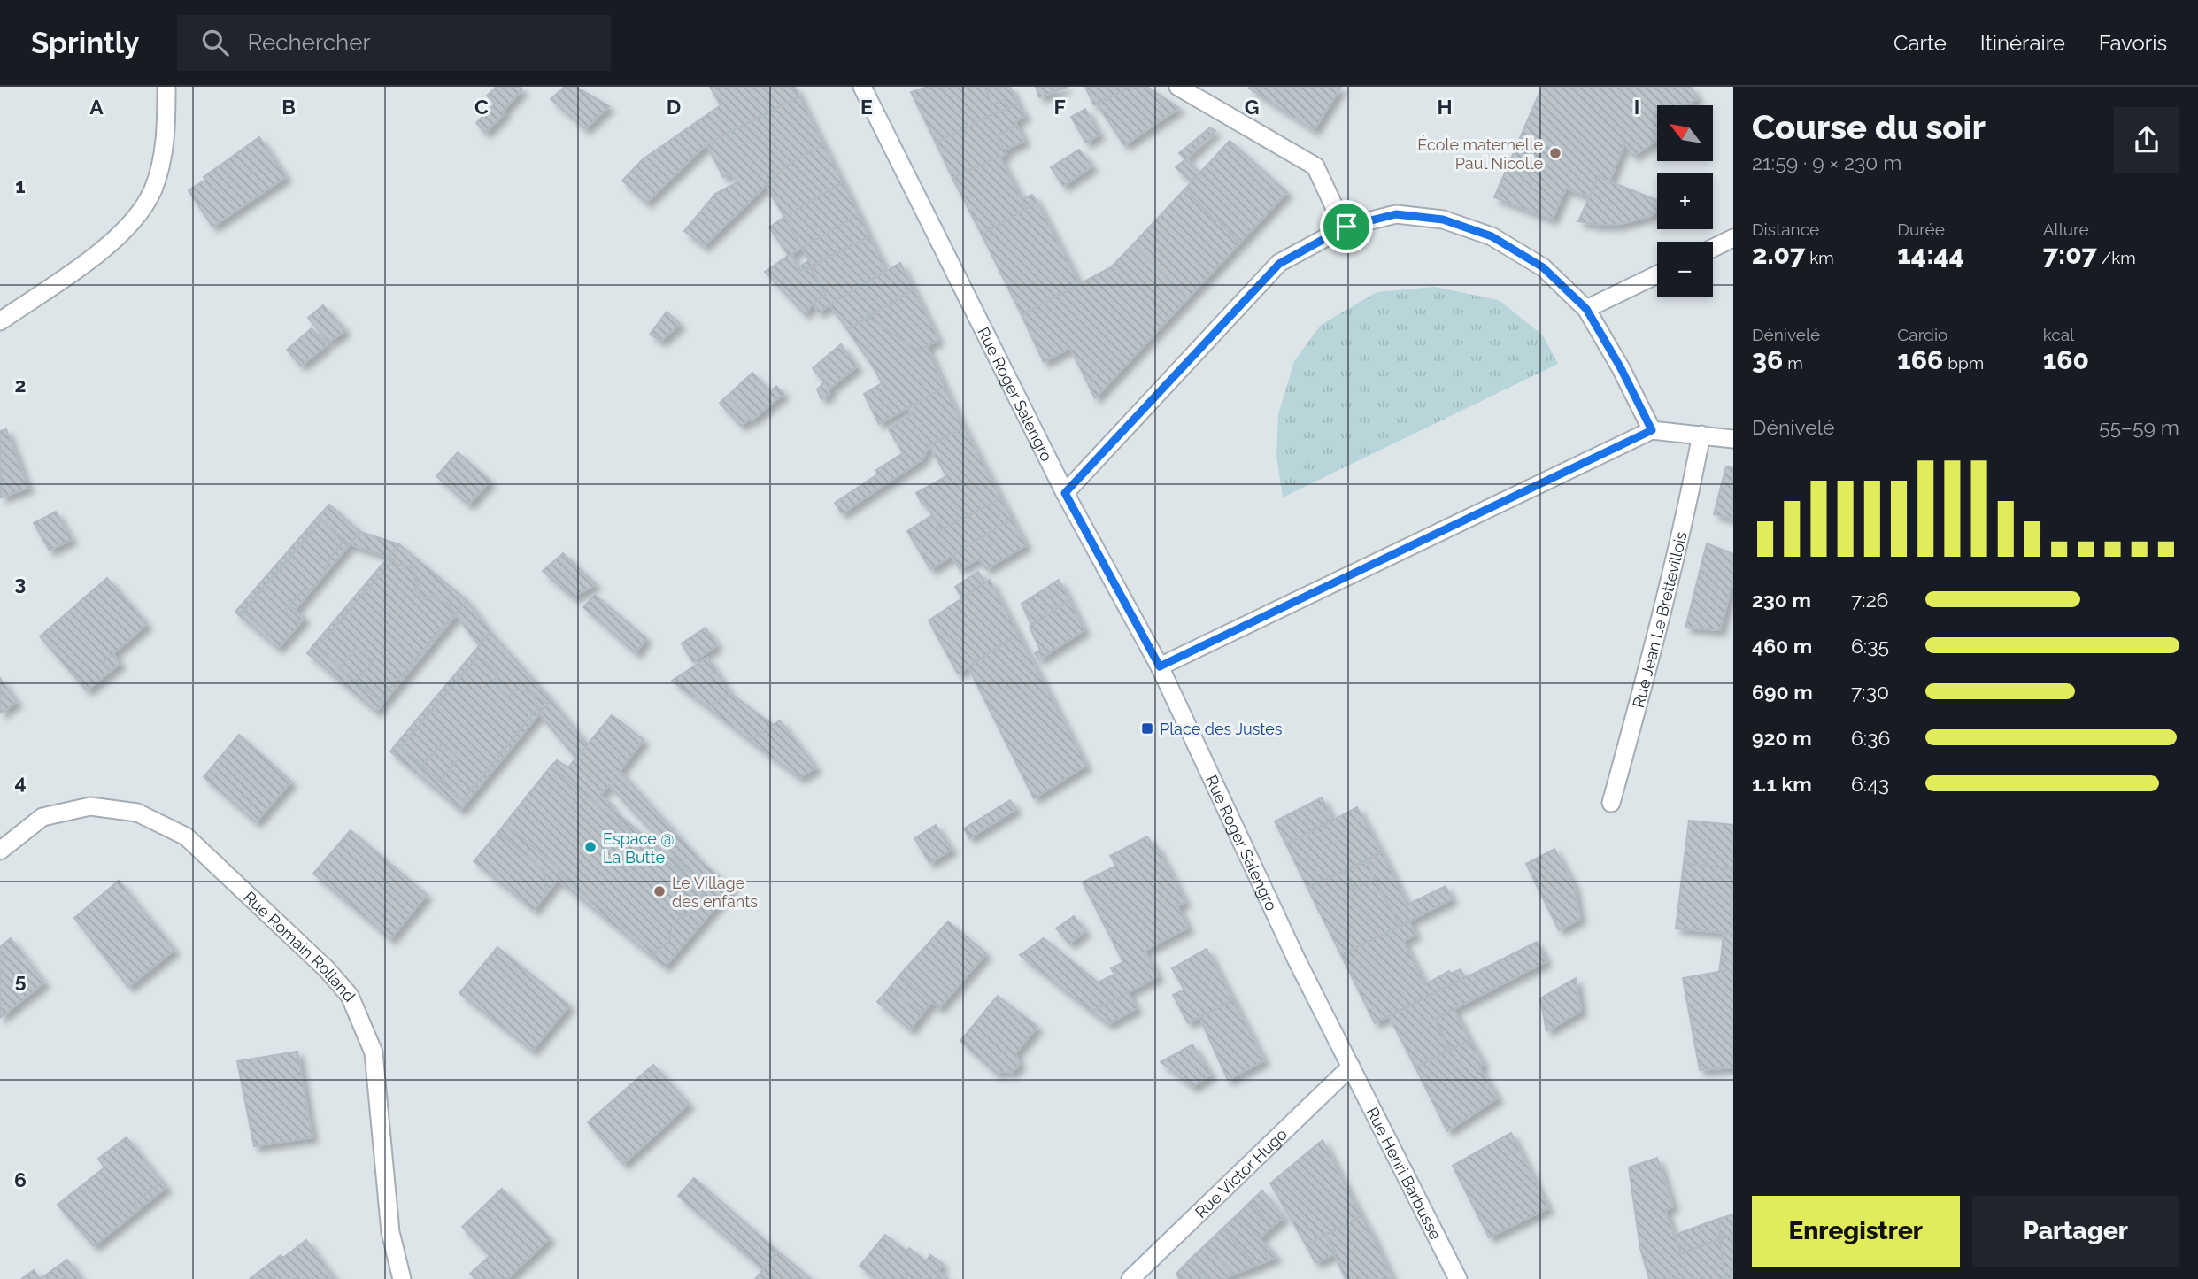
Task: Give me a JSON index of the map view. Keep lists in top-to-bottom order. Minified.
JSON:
{"streets":{"street":["Rue Roger Salengro","Rue Jean Le Brettevillois","Rue Romain Rolland","Rue Victor Hugo","Rue Henri Barbusse"]},"crossings":[["Rue Roger Salengro","Rue Victor Hugo"],["Rue Roger Salengro","Rue Henri Barbusse"],["Rue Victor Hugo","Rue Henri Barbusse"]],"places":{"other":["École maternelle Paul Nicolle","Espace @ La Butte","Le Village des enfants"],"transit":["Place des Justes"]},"north":"top left","page":{"header":"Sprintly","search":"Rechercher","nav":["Carte","Itinéraire","Favoris"],"heading":["Course du soir","21:59 · 9 × 230 m"],"map_buttons":["+","−"],"stats":[["Distance","2.07 km"],["Durée","14:44"],["Allure","7:07 /km"],["Dénivelé","36 m"],["Cardio","166 bpm"],["kcal","160"]],"chart":["Dénivelé","55–59 m"],"list":[{"name":"230 m","note":"7:26"},{"name":"460 m","note":"6:35"},{"name":"690 m","note":"7:30"},{"name":"920 m","note":"6:36"},{"name":"1.1 km","note":"6:43"}],"buttons":["Enregistrer","Partager"]},"grid":{"columns":["A","B","C","D","E","F","G","H","I"],"rows":["1","2","3","4","5","6"]}}
